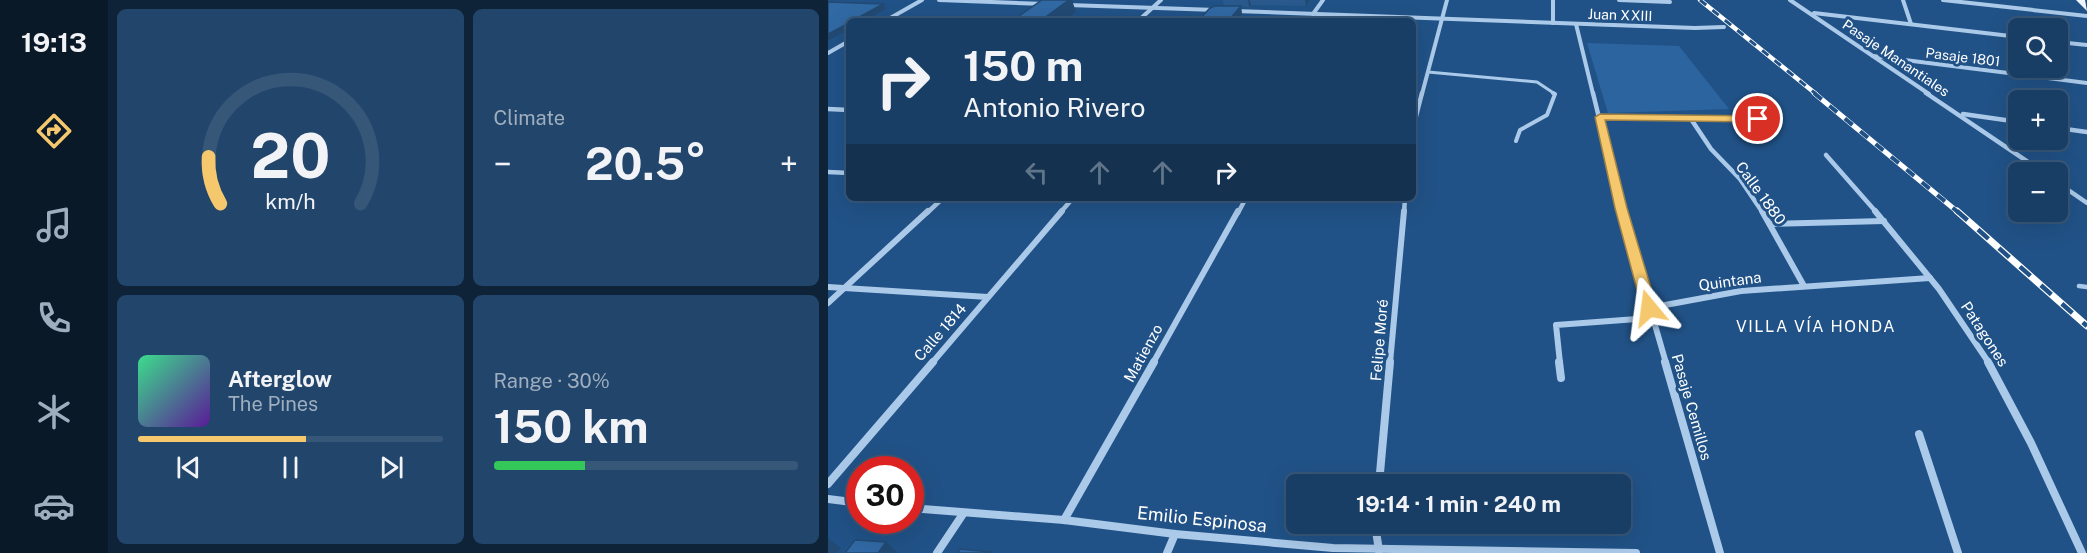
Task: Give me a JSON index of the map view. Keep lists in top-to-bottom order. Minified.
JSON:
{"streets":{"street":["Juan XXIII","Pasaje 1801","Pasaje Manantiales","Calle 1880","Quintana","Calle 1814","Patagones","Felipe Moré","Matienzo","Pasaje Cemillos","Emilio Espinosa"]},"crossings":[["Juan XXIII","Pasaje Cemillos"],["Pasaje 1801","Pasaje Manantiales"],["Calle 1880","Quintana"],["Quintana","Patagones"],["Quintana","Pasaje Cemillos"],["Matienzo","Emilio Espinosa"]],"districts":["VILLA VÍA HONDA"],"page":{"tabs":"19:13","tile":["Climate",["Range · 30%","150 km"]],"map_buttons":["+","−"],"turn":["150 m","Antonio Rivero"],"heat":["−","20.5°","+"],"song":["Afterglow","The Pines"],"limit":"30","trip":"19:14 · 1 min · 240 m","gauge":["20","km/h"]}}
